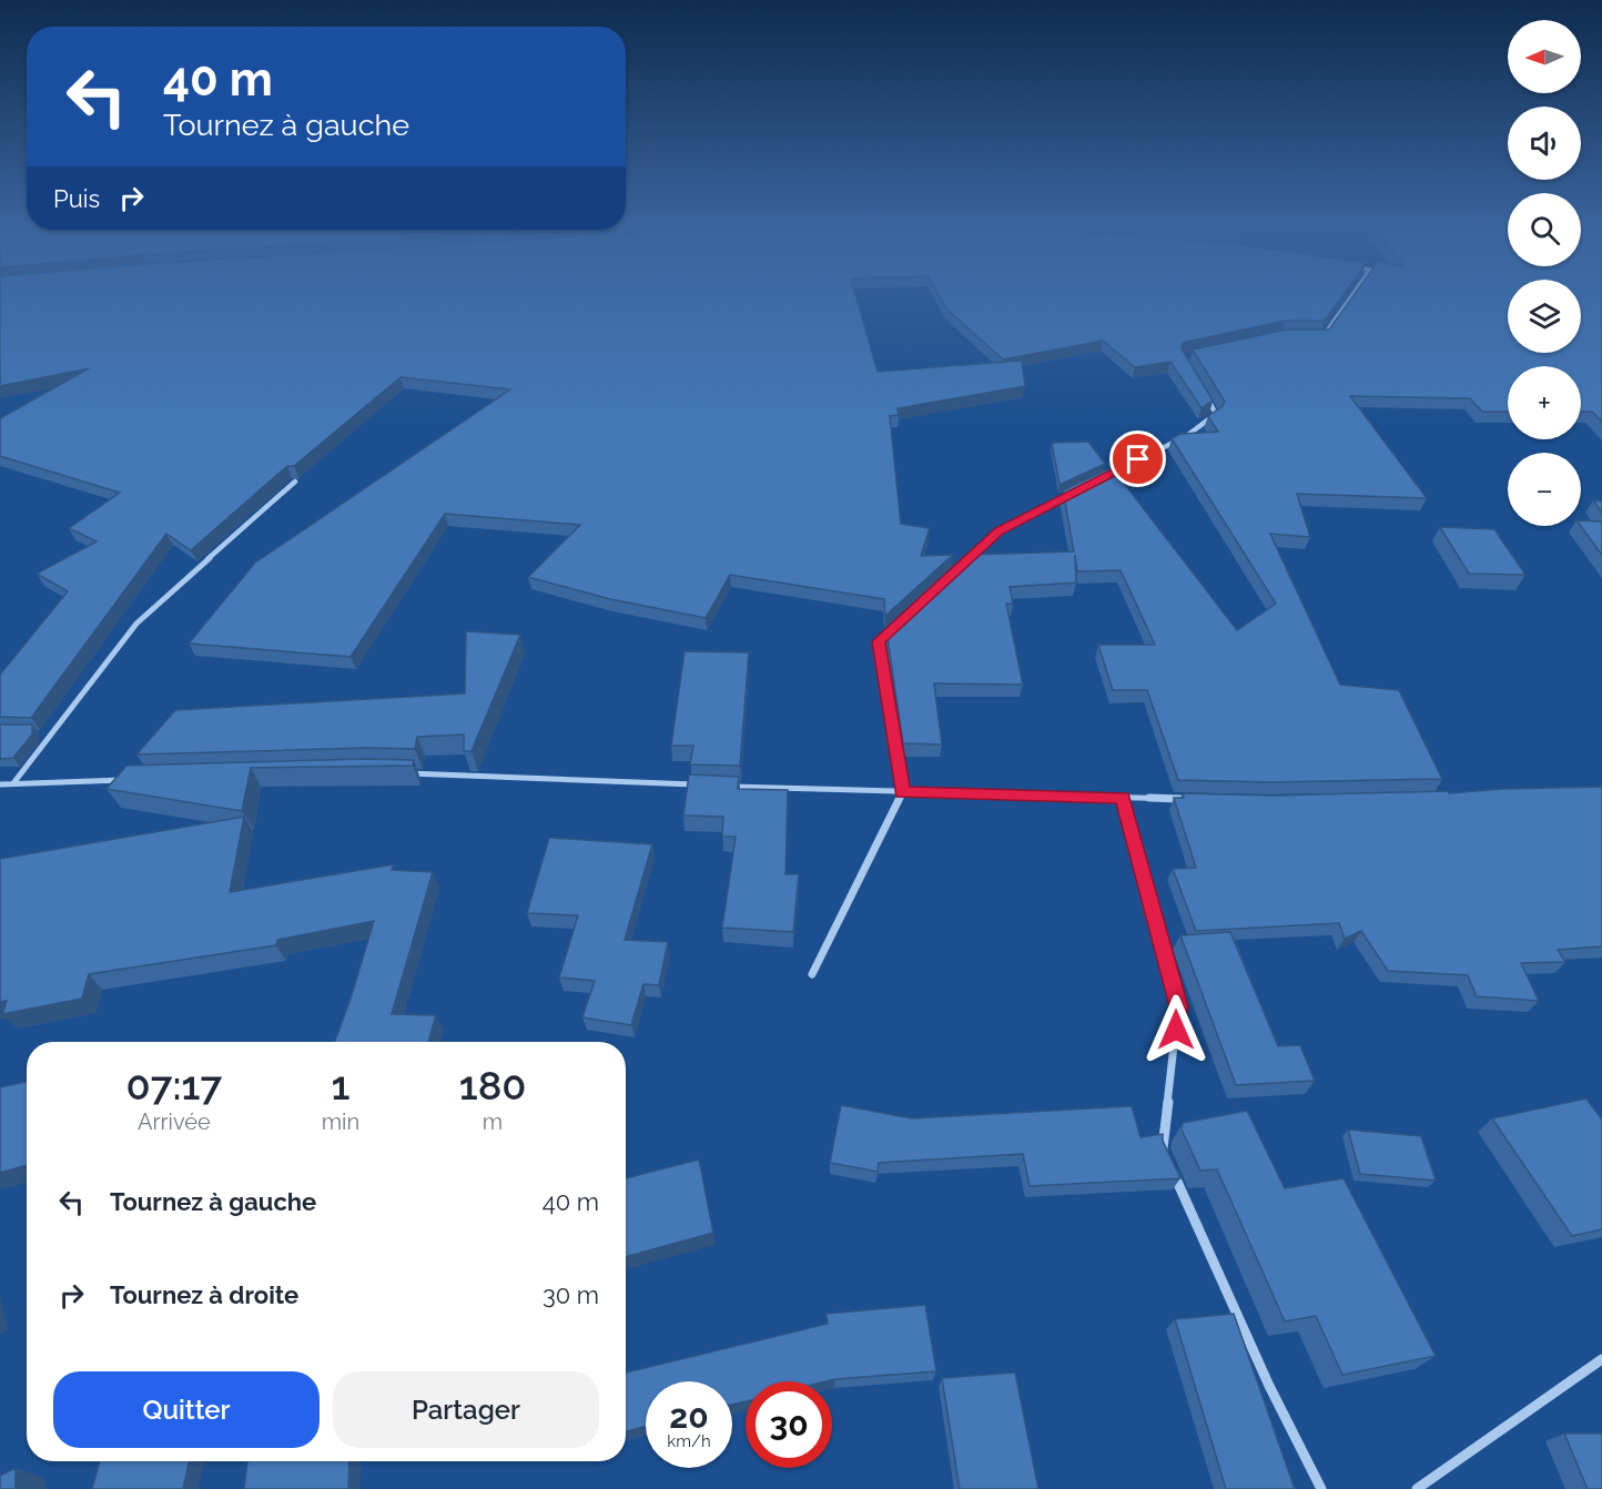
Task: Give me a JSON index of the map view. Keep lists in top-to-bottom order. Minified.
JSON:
{"north":"left","page":{"map_buttons":["+","−"],"turn":["40 m","Tournez à gauche"],"then":"Puis","eta":["07:17","Arrivée","1","min","180","m"],"list":[{"name":"Tournez à gauche","value":"40 m"},{"name":"Tournez à droite","value":"30 m"}],"buttons":["Quitter","Partager"],"speed":"20 km/h","limit":"30"}}
